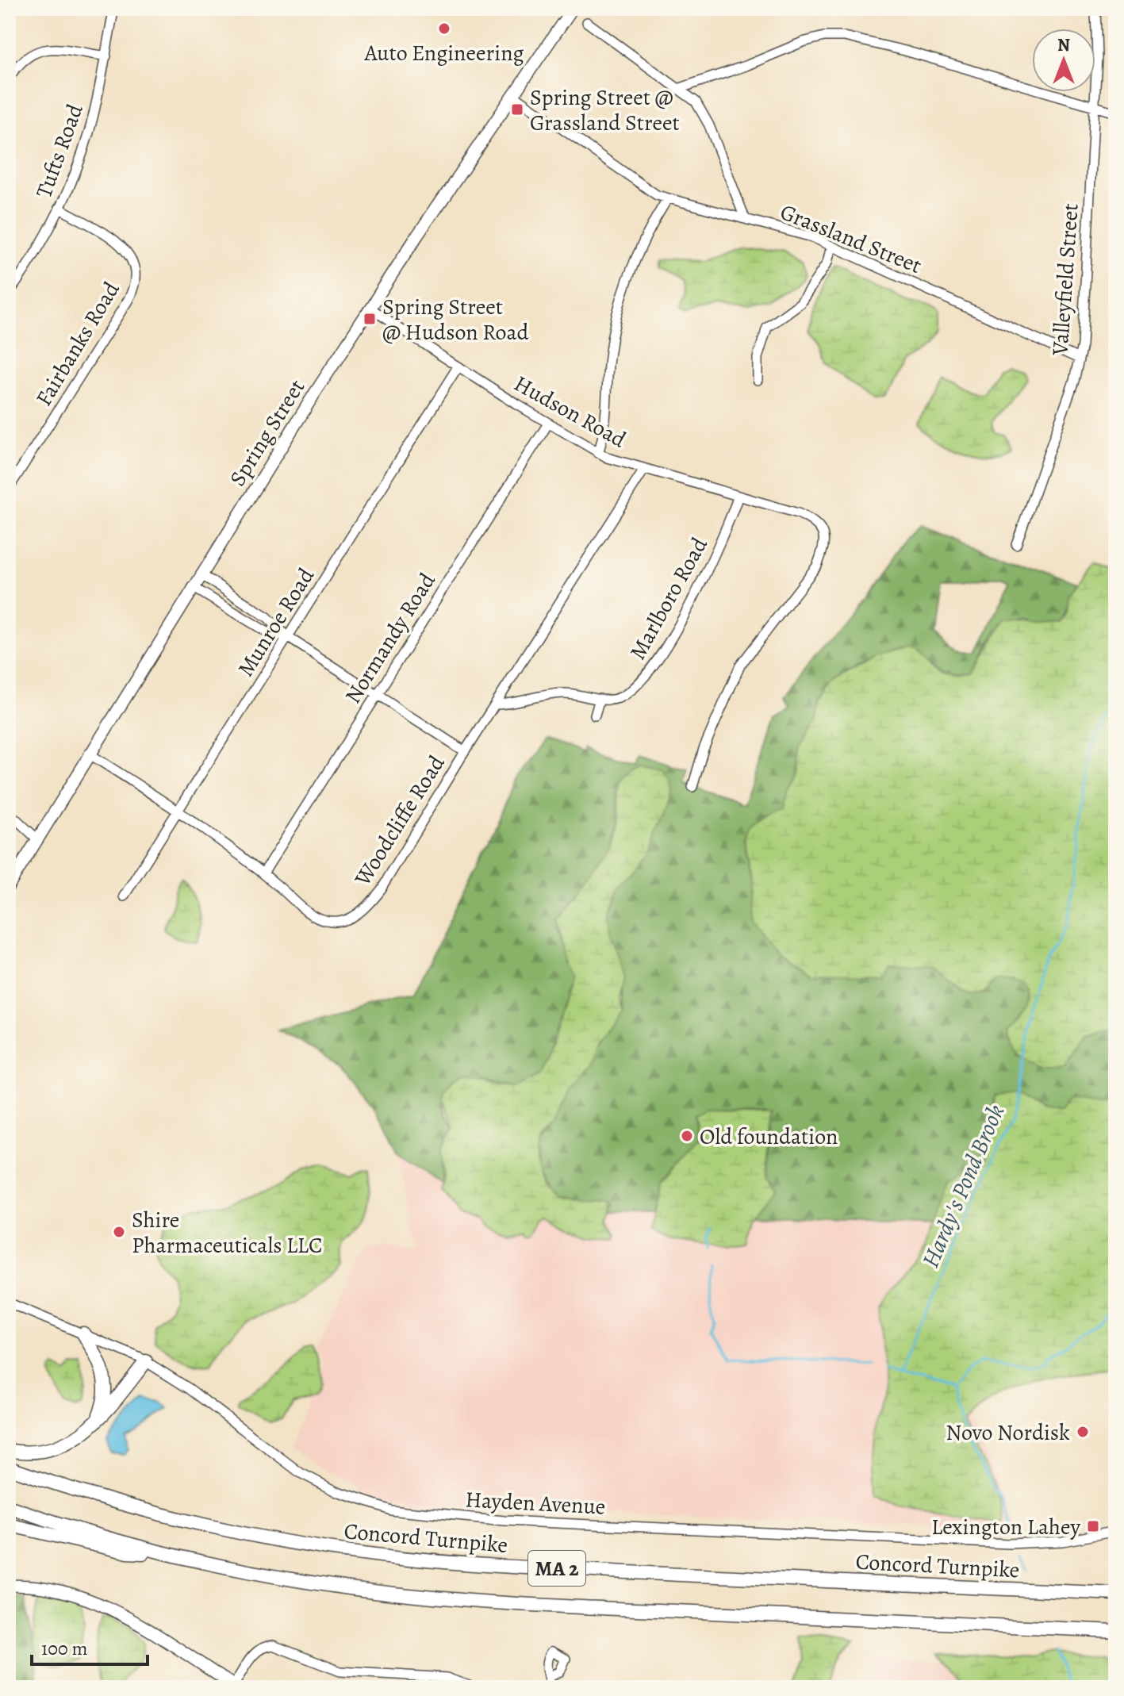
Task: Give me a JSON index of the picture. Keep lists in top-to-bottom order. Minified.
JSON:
{"streets":{"highway":["Concord Turnpike","MA 2"],"main road":["Spring Street"],"street":["Tufts Road","Grassland Street","Valleyfield Street","Fairbanks Road","Hudson Road","Marlboro Road","Munroe Road","Normandy Road","Woodcliffe Road","Hayden Avenue"]},"crossings":[["Tufts Road","Fairbanks Road"],["Grassland Street","Valleyfield Street"],["Grassland Street","Spring Street"],["Hudson Road","Spring Street"],["Hudson Road","Marlboro Road"],["Hudson Road","Munroe Road"],["Hudson Road","Normandy Road"],["Hudson Road","Woodcliffe Road"],["Spring Street","Woodcliffe Road"],["Marlboro Road","Woodcliffe Road"],["Munroe Road","Woodcliffe Road"],["Normandy Road","Woodcliffe Road"]],"water":["Hardy's Pond Brook"],"places":{"other":["Auto Engineering","Old foundation","Shire Pharmaceuticals LLC","Novo Nordisk"],"transit":["Spring Street @ Grassland Street","Spring Street @ Hudson Road","Lexington Lahey"]},"scale_bar":"100 m","north":"top"}
